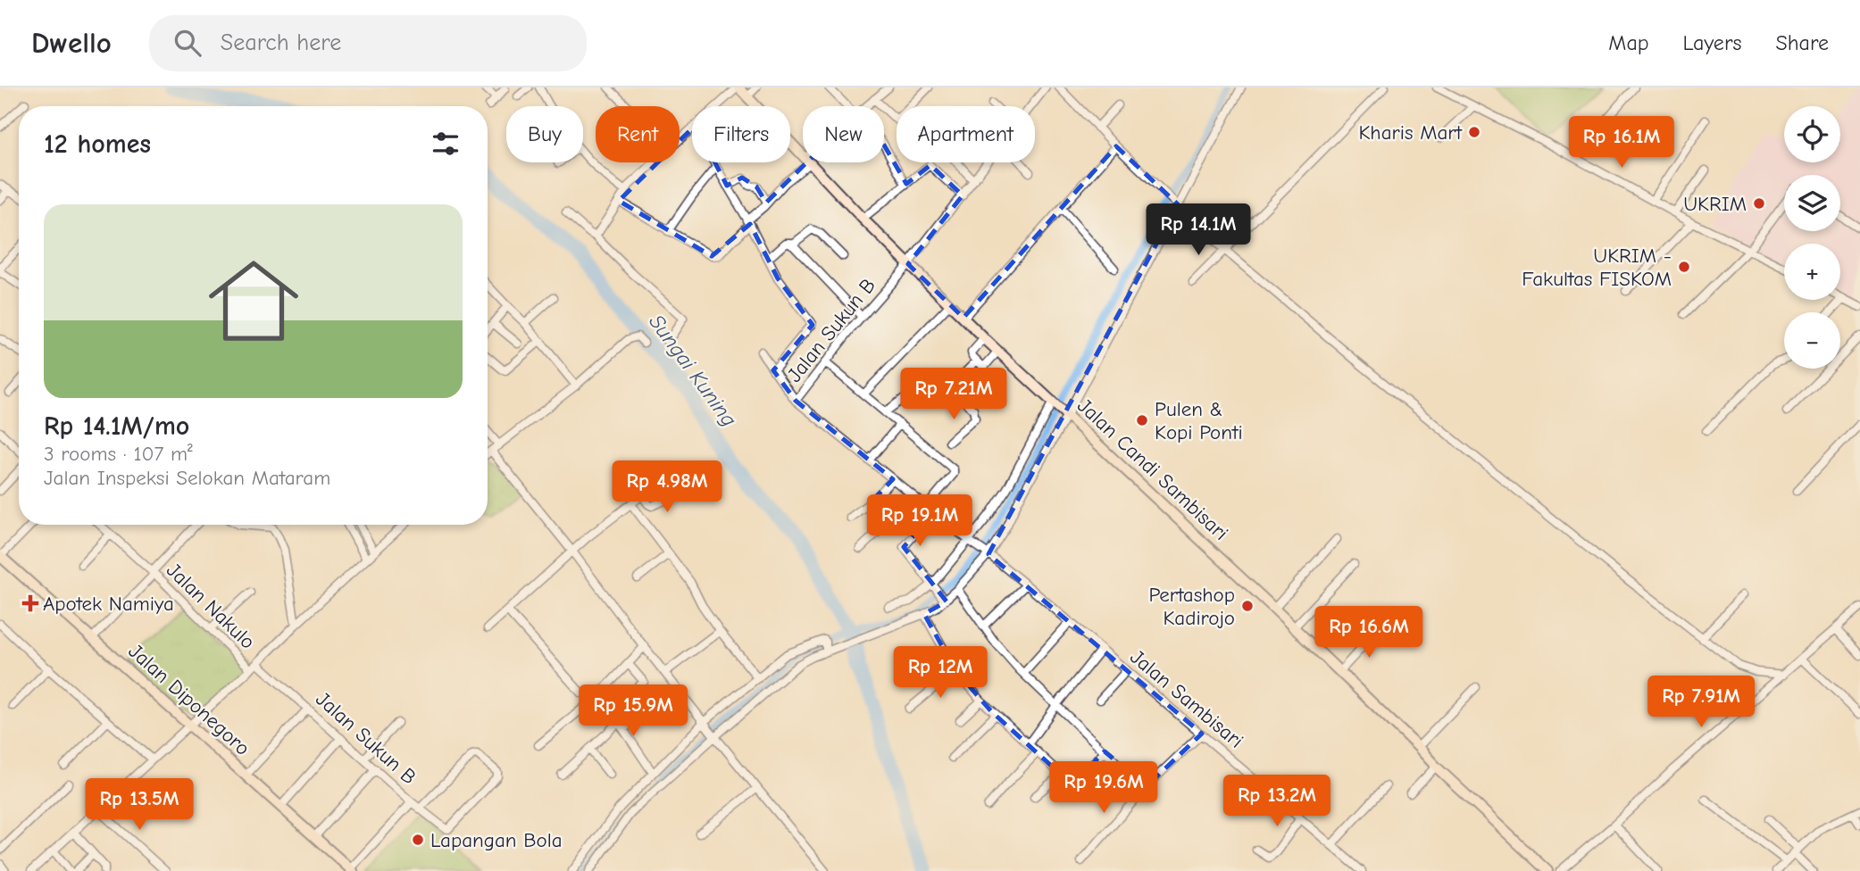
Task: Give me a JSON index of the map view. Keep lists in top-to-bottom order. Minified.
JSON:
{"streets":{"street":["Jalan Sukun B","Jalan Candi Sambisari","Jalan Nakulo","Jalan Sambisari","Jalan Diponegoro"]},"crossings":[["Jalan Sukun B","Jalan Candi Sambisari"],["Jalan Sukun B","Jalan Nakulo"],["Jalan Sukun B","Jalan Sambisari"],["Jalan Sukun B","Jalan Diponegoro"]],"water":["Sungai Kuning"],"places":{"other":["Kharis Mart","UKRIM","UKRIM - Fakultas FISKOM","Pulen & Kopi Ponti","Pertashop Kadirojo","Lapangan Bola"],"health":["Apotek Namiya"]},"page":{"header":"Dwello","search":"Search here","nav":["Map","Layers","Share"],"map_buttons":["+","−"],"chip":["Buy","Rent","Filters","New","Apartment"],"heading":"12 homes","price":["Rp 16.1M","Rp 14.1M","Rp 7.21M","Rp 4.98M","Rp 19.1M","Rp 16.6M","Rp 12M","Rp 7.91M","Rp 15.9M","Rp 19.6M","Rp 13.2M","Rp 13.5M"],"list":[{"name":"Rp 14.1M/mo","note":"3 rooms · 107 m² · Jalan Inspeksi Selokan Mataram"}]}}
